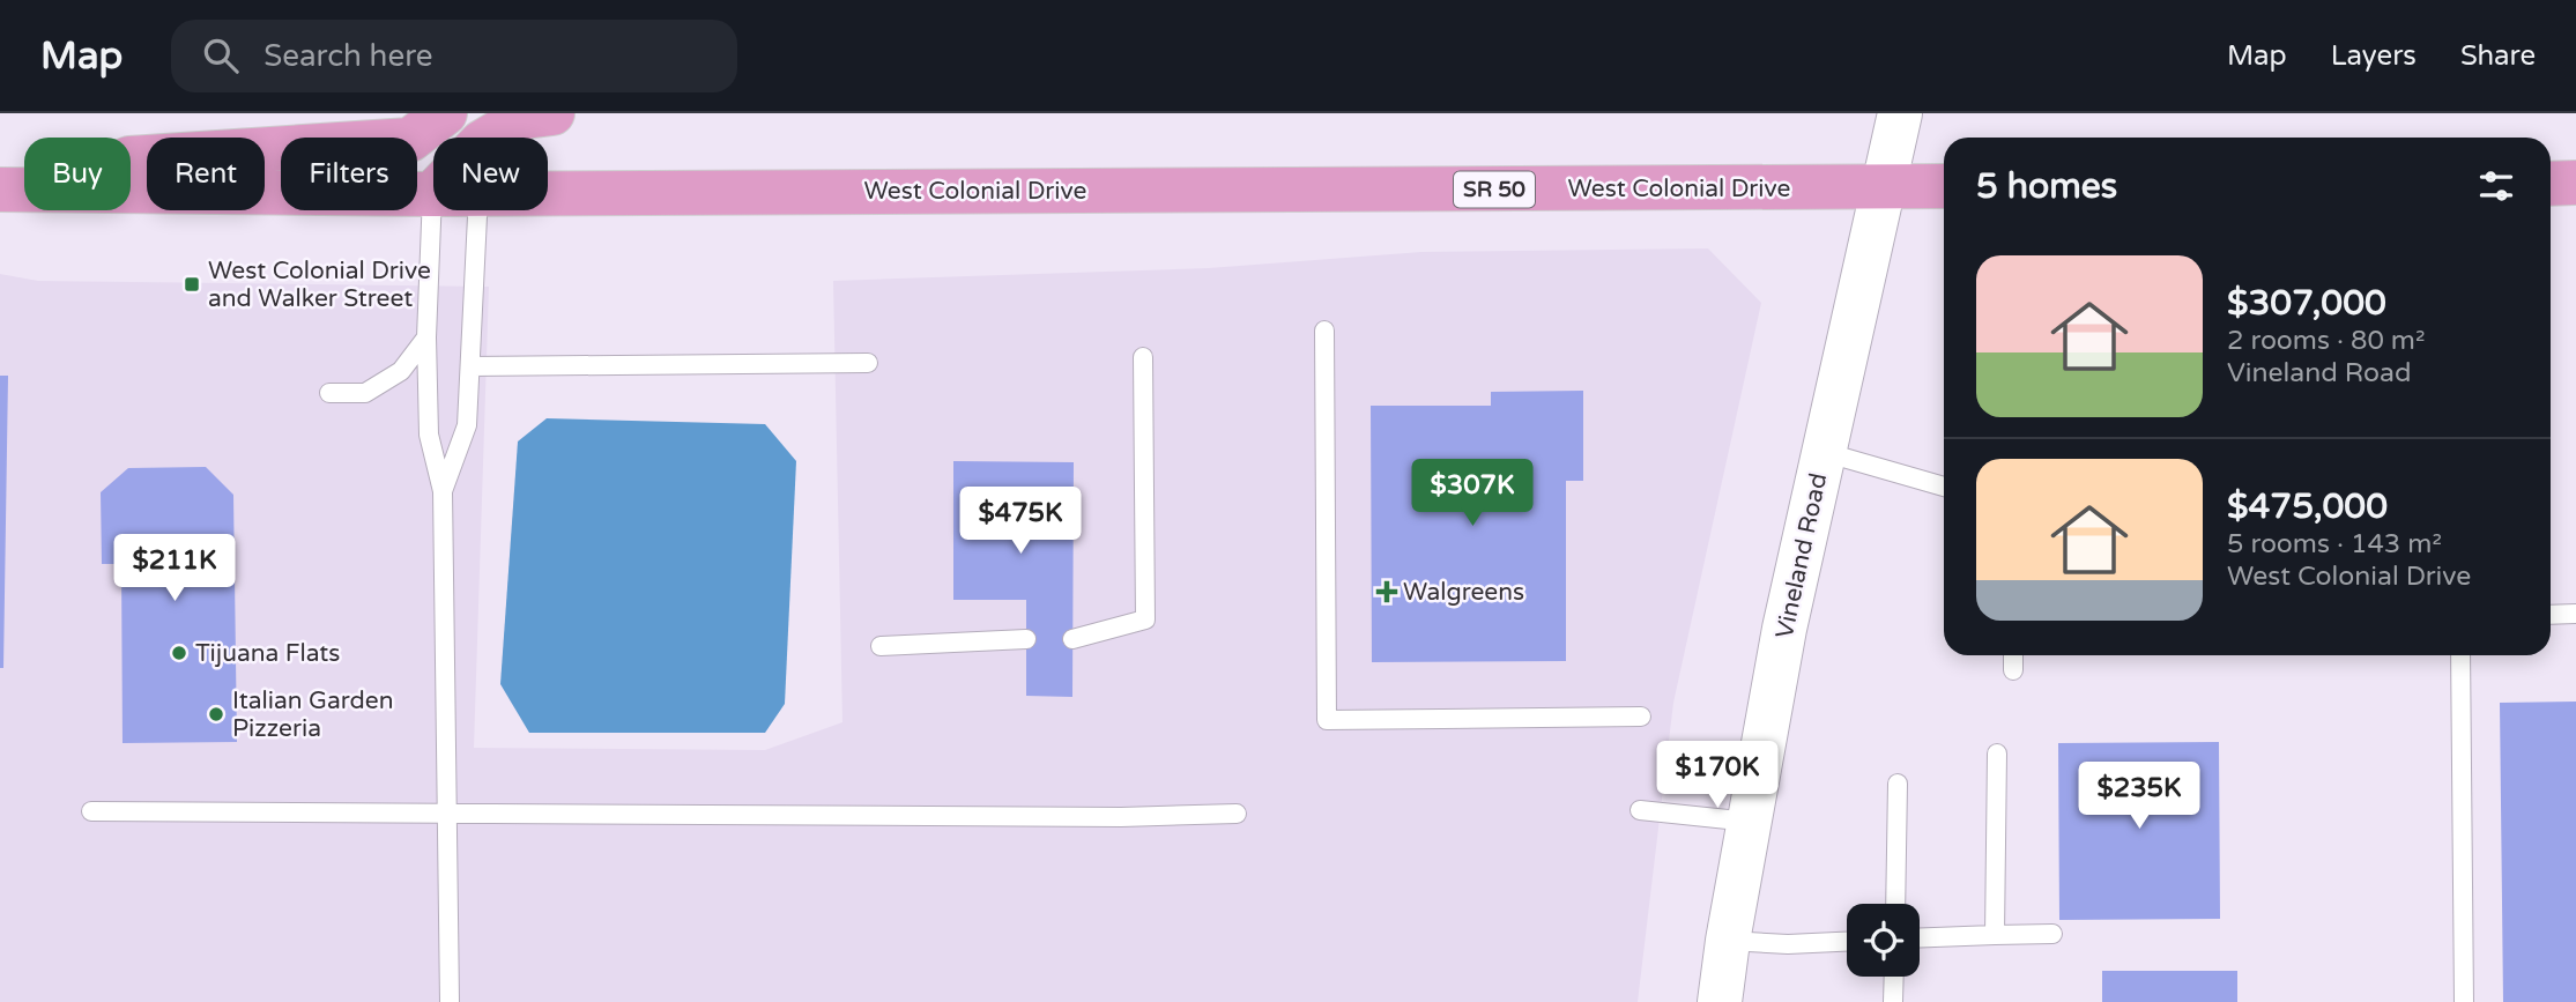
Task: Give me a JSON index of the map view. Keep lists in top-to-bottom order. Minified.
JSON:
{"streets":{"highway":["West Colonial Drive","SR 50"],"main road":["Vineland Road"]},"crossings":[["West Colonial Drive","Vineland Road"]],"places":{"transit":["West Colonial Drive and Walker Street"],"health":["Walgreens"],"other":["Tijuana Flats","Italian Garden Pizzeria"]},"page":{"header":"Map","search":"Search here","nav":["Map","Layers","Share"],"chip":["Buy","Rent","Filters","New"],"heading":"5 homes","list":[{"name":"$307,000","note":"2 rooms · 80 m² · Vineland Road"},{"name":"$475,000","note":"5 rooms · 143 m² · West Colonial Drive"}],"price":["$307K","$475K","$211K","$170K","$235K"]}}
